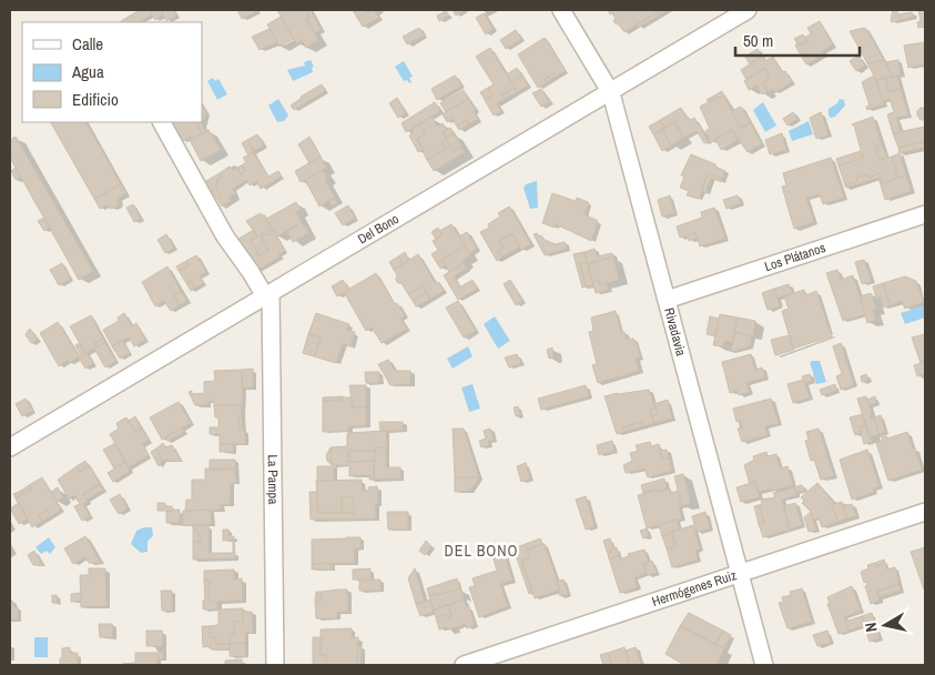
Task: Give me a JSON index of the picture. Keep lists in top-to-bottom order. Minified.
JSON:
{"streets":{"street":["Del Bono","Los Plátanos","Rivadavia","La Pampa","Hermógenes Ruiz"]},"crossings":[["Del Bono","Rivadavia"],["Del Bono","La Pampa"],["Los Plátanos","Rivadavia"],["Rivadavia","Hermógenes Ruiz"]],"districts":["DEL BONO"],"legend":["Calle","Agua","Edificio"],"scale_bar":"50 m","north":"left"}
